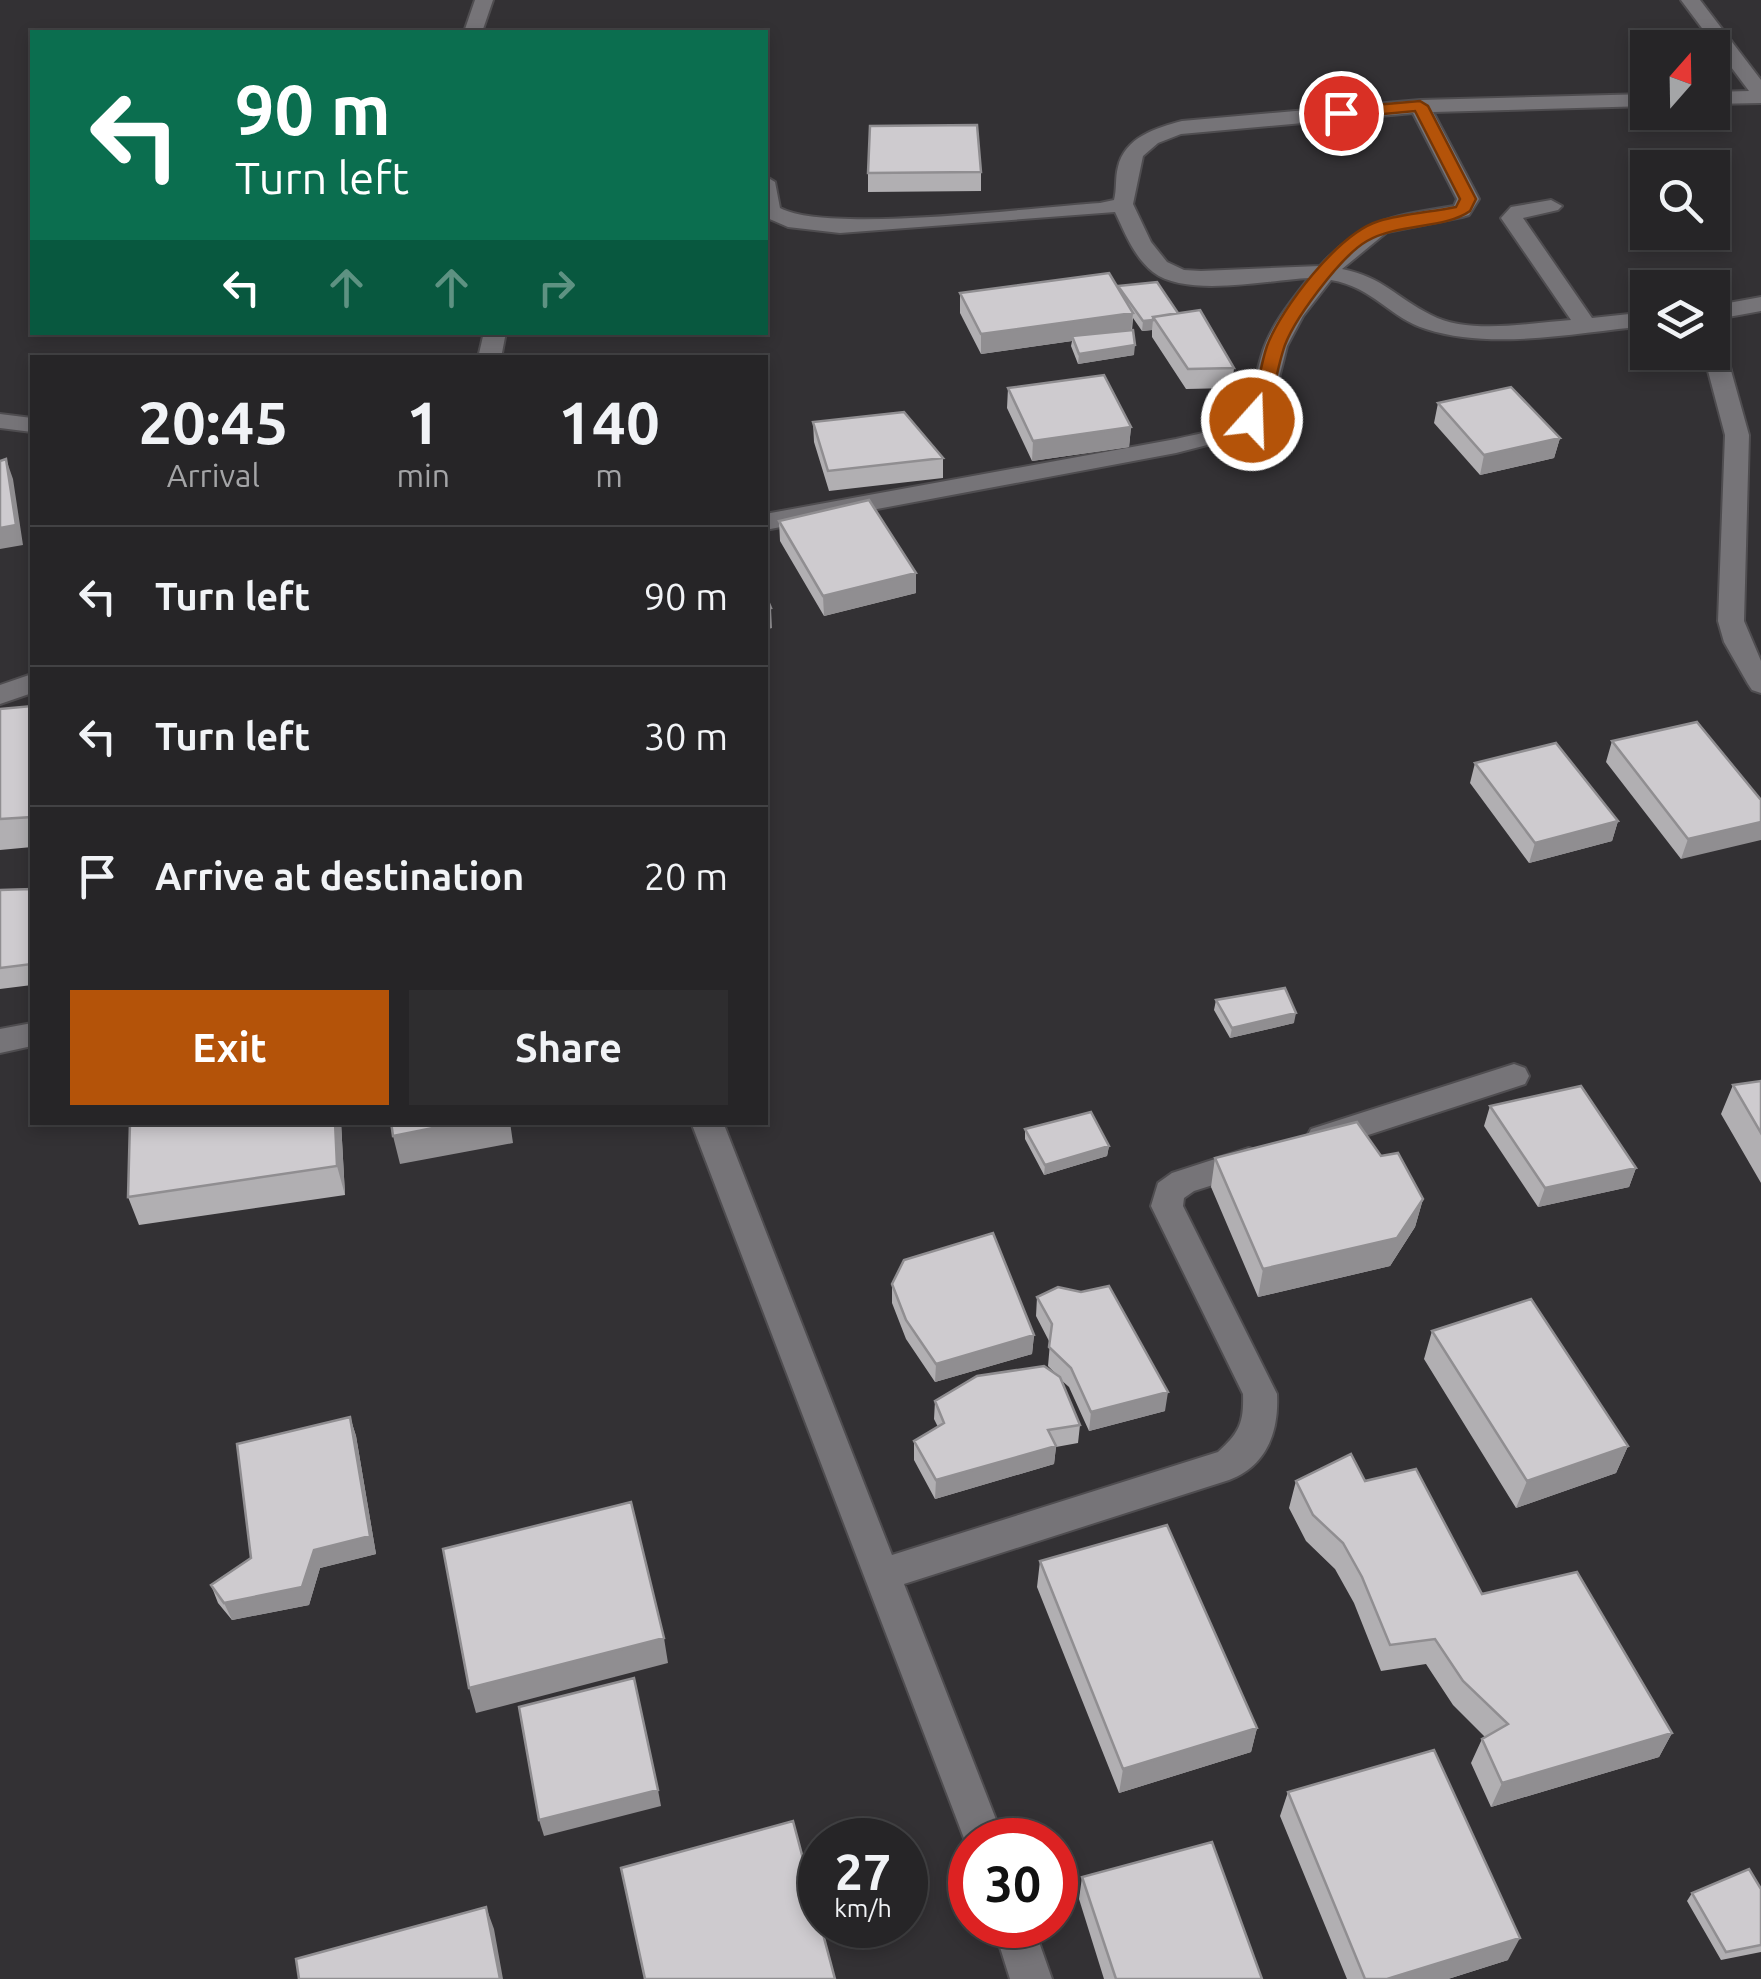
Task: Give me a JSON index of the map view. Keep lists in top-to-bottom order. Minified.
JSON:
{"north":"top","page":{"turn":["90 m","Turn left"],"eta":["20:45","Arrival","1","min","140","m"],"list":[{"name":"Turn left","value":"90 m"},{"name":"Turn left","value":"30 m"},{"name":"Arrive at destination","value":"20 m"}],"buttons":["Exit","Share"],"speed":"27 km/h","limit":"30"}}
